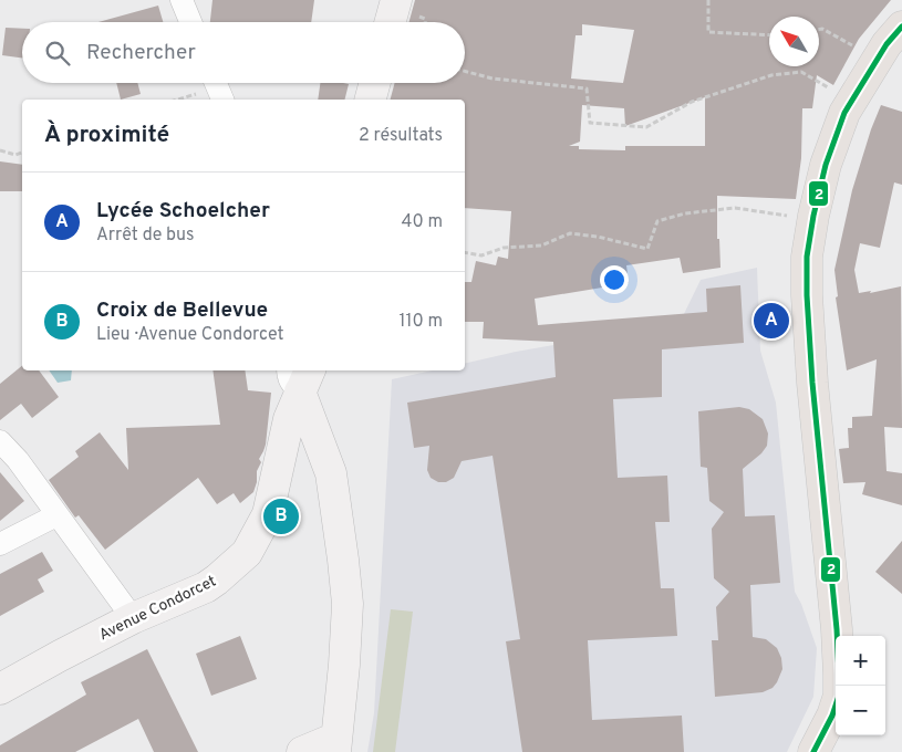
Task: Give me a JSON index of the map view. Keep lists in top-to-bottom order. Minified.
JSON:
{"streets":{"main road":["Avenue Condorcet"]},"lines":["transit line 2"],"north":"top left","page":{"search":"Rechercher","heading":["À proximité","2 résultats"],"list":[{"mark":"A","name":"Lycée Schoelcher","note":"Arrêt de bus","value":"40 m"},{"mark":"B","name":"Croix de Bellevue","note":"Lieu · Avenue Condorcet","value":"110 m"}],"pins":["A","B"],"map_buttons":["+","−"]}}
